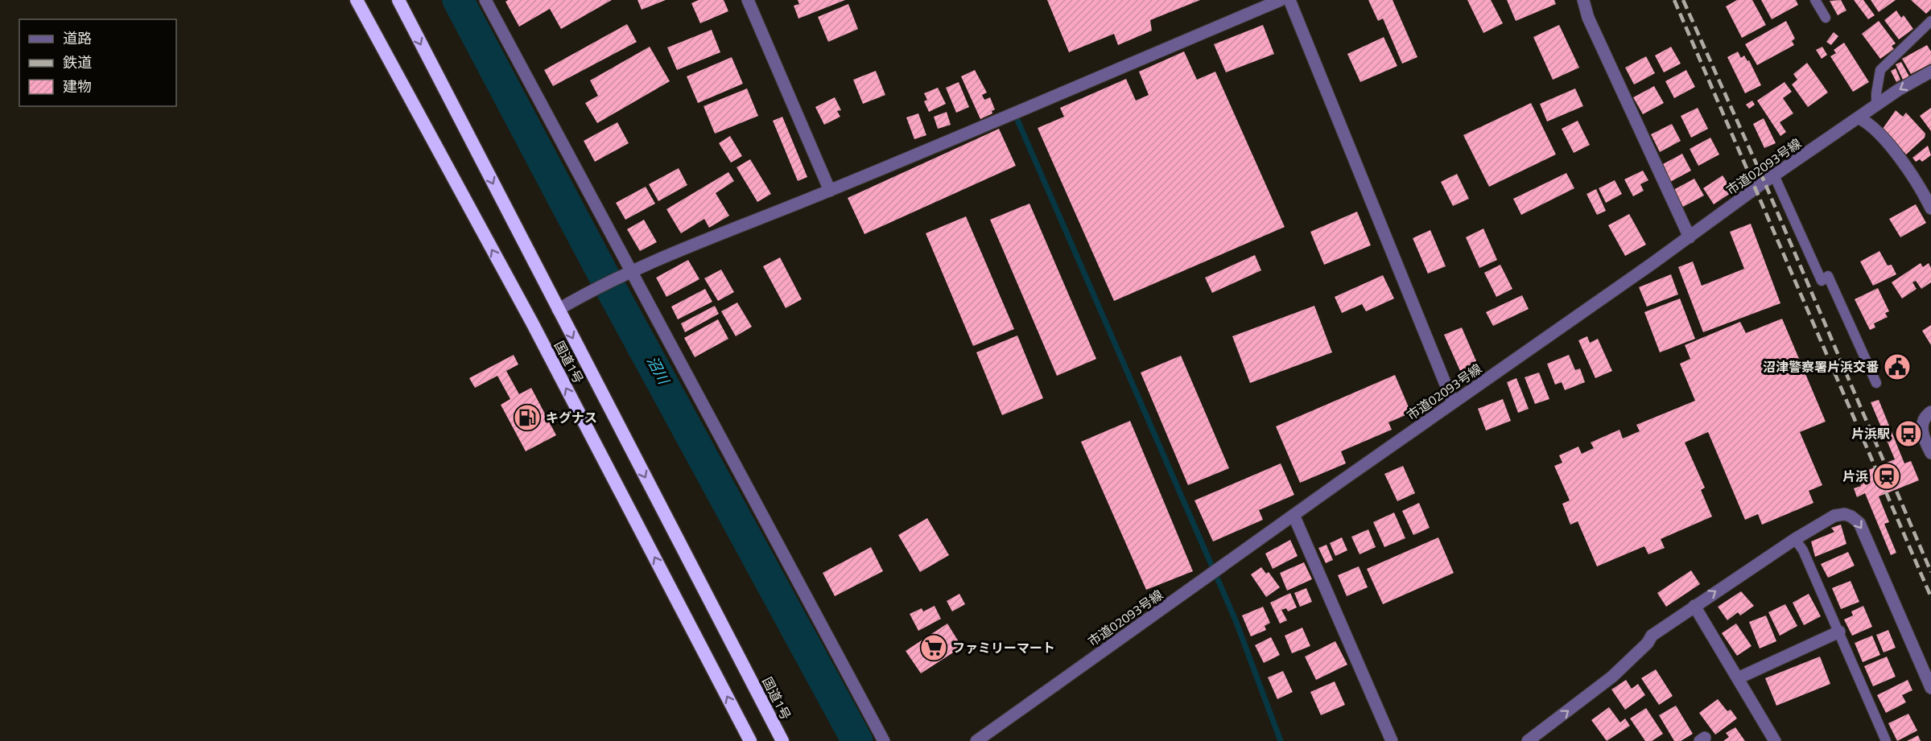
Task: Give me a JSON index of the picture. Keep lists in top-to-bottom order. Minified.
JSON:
{"streets":{"highway":["国道1号"],"street":["市道02093号線"]},"water":["沼川"],"places":{"public building":["沼津警察署片浜交番"],"fuel station":["キグナス"],"bus stop":["片浜駅"],"station":["片浜"],"supermarket":["ファミリーマート"]},"legend":["道路","鉄道","建物"]}
